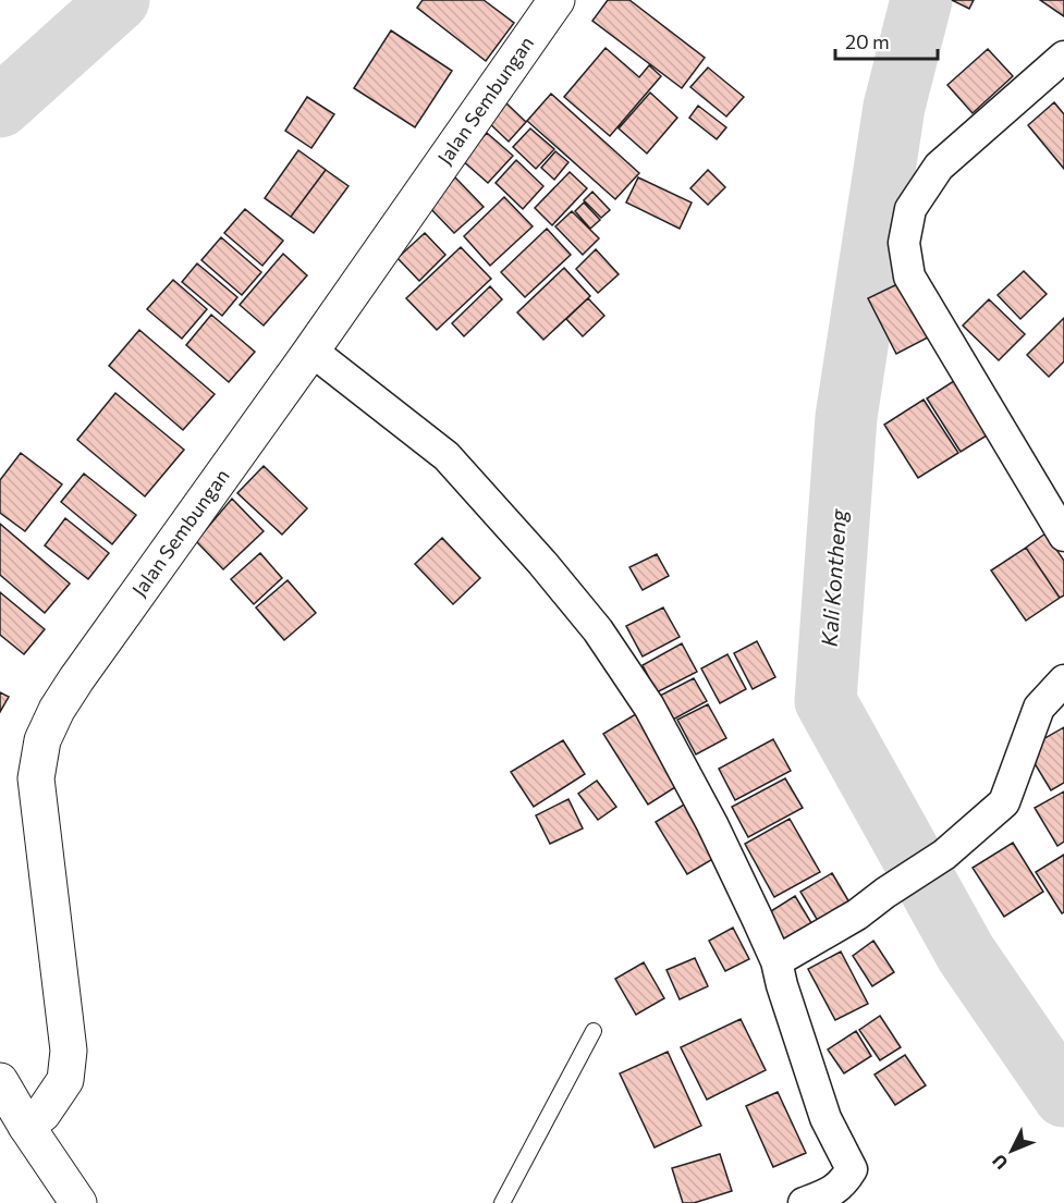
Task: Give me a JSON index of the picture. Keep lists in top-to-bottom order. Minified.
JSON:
{"streets":{"street":["Jalan Sembungan"]},"water":["Kali Kontheng"],"scale_bar":"20 m","north":"bottom left"}
